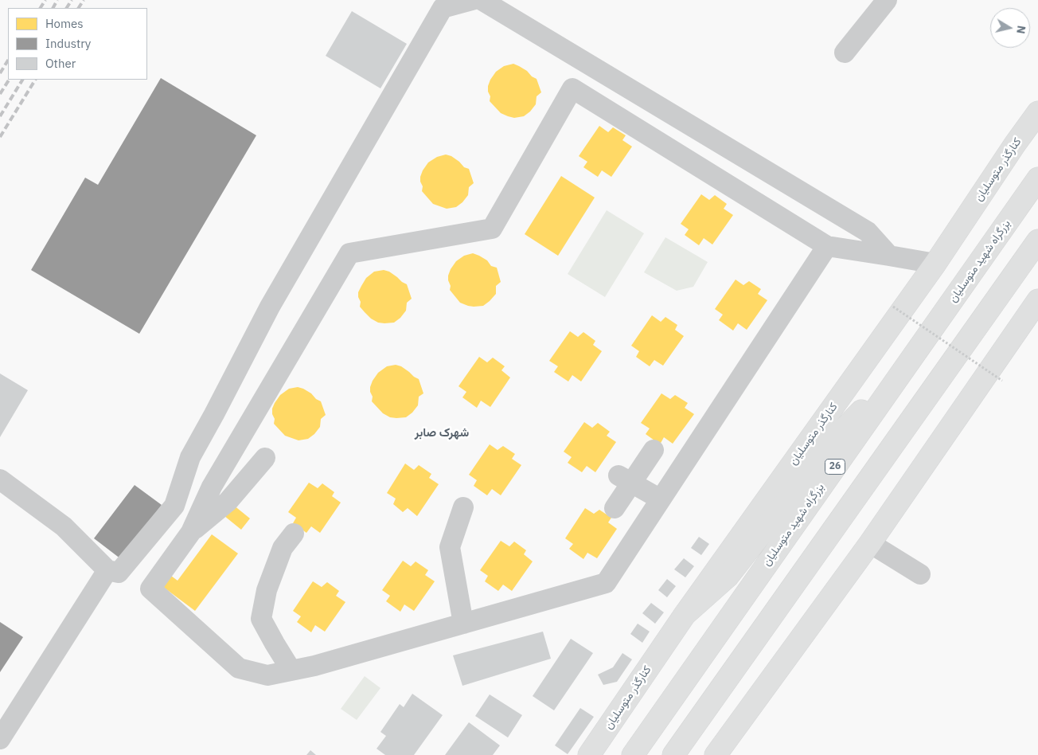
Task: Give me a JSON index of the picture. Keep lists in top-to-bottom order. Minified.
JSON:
{"streets":{"main road":["کنارگذر متوسلیان","بزرگراه شهید متوسلیان","26"]},"districts":["شهرک صابر"],"legend":["Homes","Industry","Other"],"north":"right"}
